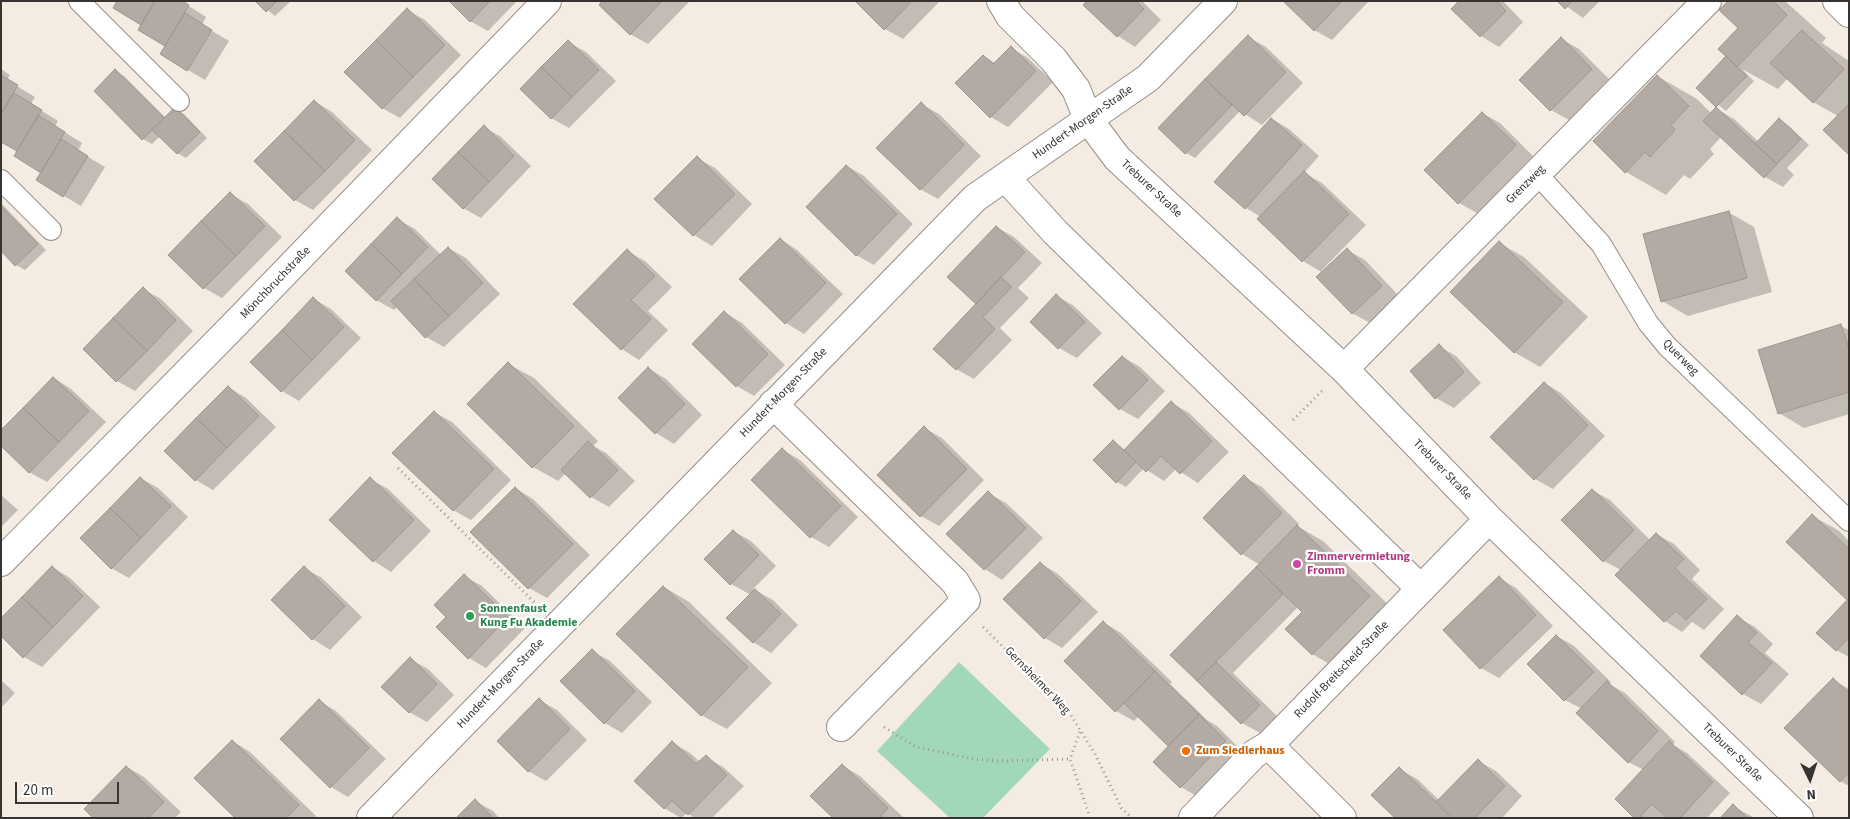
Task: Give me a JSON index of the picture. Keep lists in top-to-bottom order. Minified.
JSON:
{"streets":{"street":["Hundert-Morgen-Straße","Grenzweg","Treburer Straße","Mönchbruchstraße","Rudolf-Breitscheid-Straße"],"lane":["Querweg"],"path":["Gernsheimer Weg"]},"crossings":[["Hundert-Morgen-Straße","Treburer Straße"],["Grenzweg","Treburer Straße"],["Grenzweg","Querweg"],["Treburer Straße","Rudolf-Breitscheid-Straße"]],"places":["Zimmervermietung Fromm","Sonnenfaust Kung Fu Akademie","Zum Siedlerhaus"],"scale_bar":"20 m","north":"bottom"}
